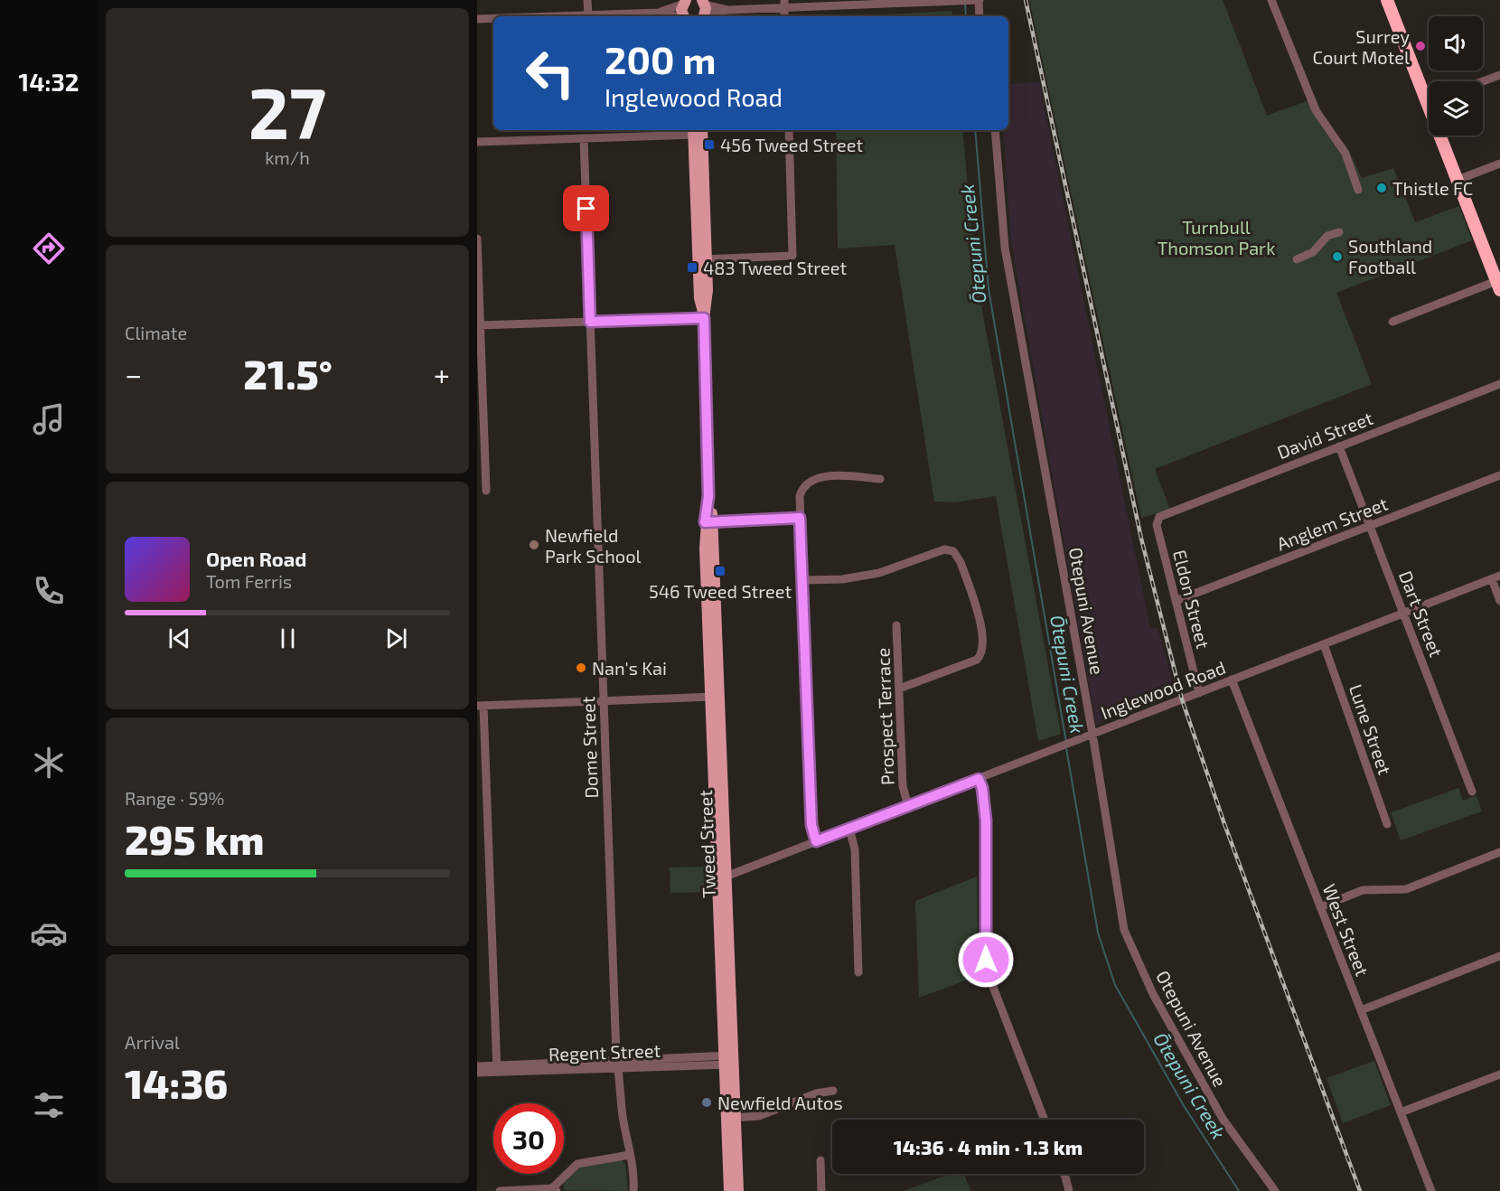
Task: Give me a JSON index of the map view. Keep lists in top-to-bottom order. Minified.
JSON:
{"streets":{"main road":["Tweed Street"],"street":["David Street","Anglem Street","Eldon Street","Otepuni Avenue","Dart Street","Inglewood Road","Prospect Terrace","Lune Street","Dome Street","West Street","Regent Street"]},"crossings":[["David Street","Eldon Street"],["David Street","Dart Street"],["Anglem Street","Eldon Street"],["Anglem Street","Dart Street"],["Eldon Street","Inglewood Road"],["Otepuni Avenue","Inglewood Road"],["Dart Street","Inglewood Road"],["Inglewood Road","Prospect Terrace"],["Inglewood Road","Lune Street"],["Inglewood Road","Tweed Street"],["Inglewood Road","West Street"],["Dome Street","Regent Street"],["Tweed Street","Regent Street"]],"water":["Ōtepuni Creek"],"parks":["Turnbull Thomson Park"],"places":{"other":["Surrey Court Motel","Thistle FC","Southland Football","Newfield Park School","Nan's Kai","Newfield Autos"],"transit":["456 Tweed Street","483 Tweed Street","546 Tweed Street"]},"page":{"tabs":"14:32","tile":[["27","km/h"],"Climate",["Range · 59%","295 km"],["Arrival","14:36"]],"turn":["200 m","Inglewood Road"],"heat":["−","21.5°","+"],"song":["Open Road","Tom Ferris"],"limit":"30","trip":"14:36 · 4 min · 1.3 km"}}
